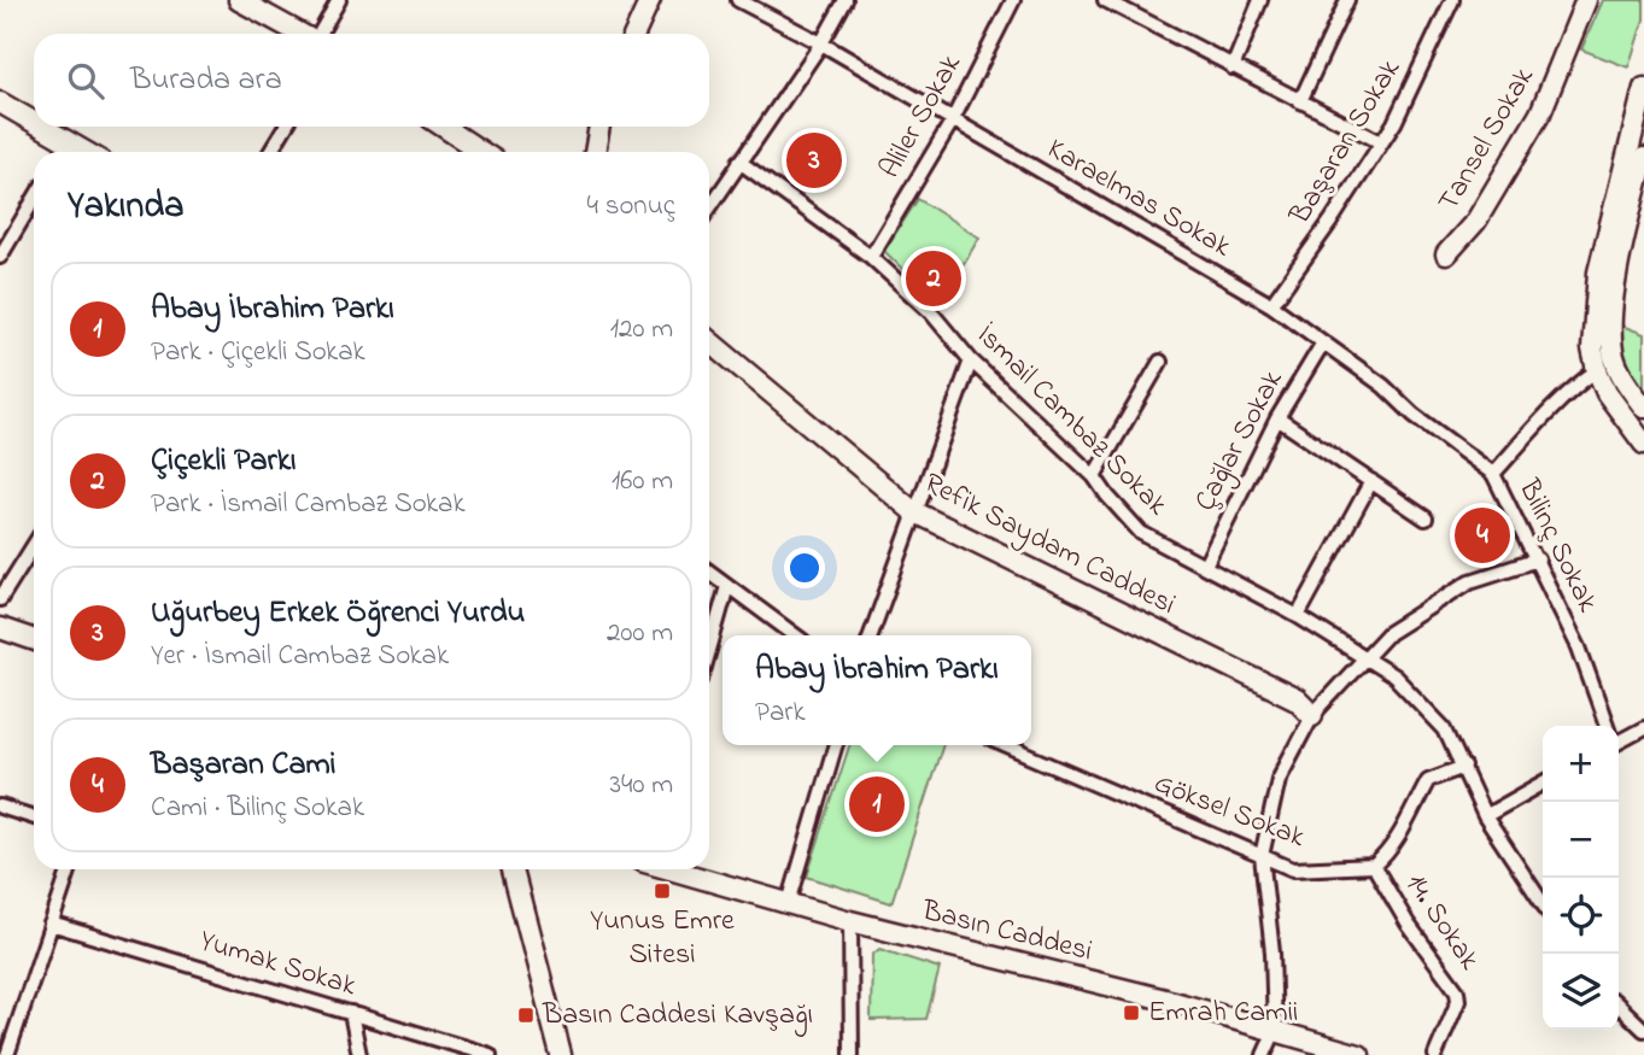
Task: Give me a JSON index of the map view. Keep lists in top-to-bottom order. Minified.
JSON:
{"streets":{"street":["Aliler Sokak","Tansel Sokak","Başaran Sokak","Karaelmas Sokak","İsmail Cambaz Sokak","Çağlar Sokak","Refik Saydam Caddesi","Bilinç Sokak","Göksel Sokak","14. Sokak","Basın Caddesi","Yumak Sokak"]},"crossings":[["Aliler Sokak","Karaelmas Sokak"],["Aliler Sokak","İsmail Cambaz Sokak"],["Başaran Sokak","Karaelmas Sokak"],["Karaelmas Sokak","Çağlar Sokak"],["Karaelmas Sokak","Bilinç Sokak"],["İsmail Cambaz Sokak","Çağlar Sokak"],["Göksel Sokak","14. Sokak"]],"places":{"transit":["Yunus Emre Sitesi","Emrah Camii","Basın Caddesi Kavşağı"]},"page":{"search":"Burada ara","pins":["3","2","4","1"],"heading":["Yakında","4 sonuç"],"list":[{"mark":"1","name":"Abay İbrahim Parkı","note":"Park · Çiçekli Sokak","value":"120 m"},{"mark":"2","name":"Çiçekli Parkı","note":"Park · İsmail Cambaz Sokak","value":"160 m"},{"mark":"3","name":"Uğurbey Erkek Öğrenci Yurdu","note":"Yer · İsmail Cambaz Sokak","value":"200 m"},{"mark":"4","name":"Başaran Cami","note":"Cami · Bilinç Sokak","value":"340 m"}],"popup":["Abay İbrahim Parkı","Park"],"map_buttons":["+","−"]}}
